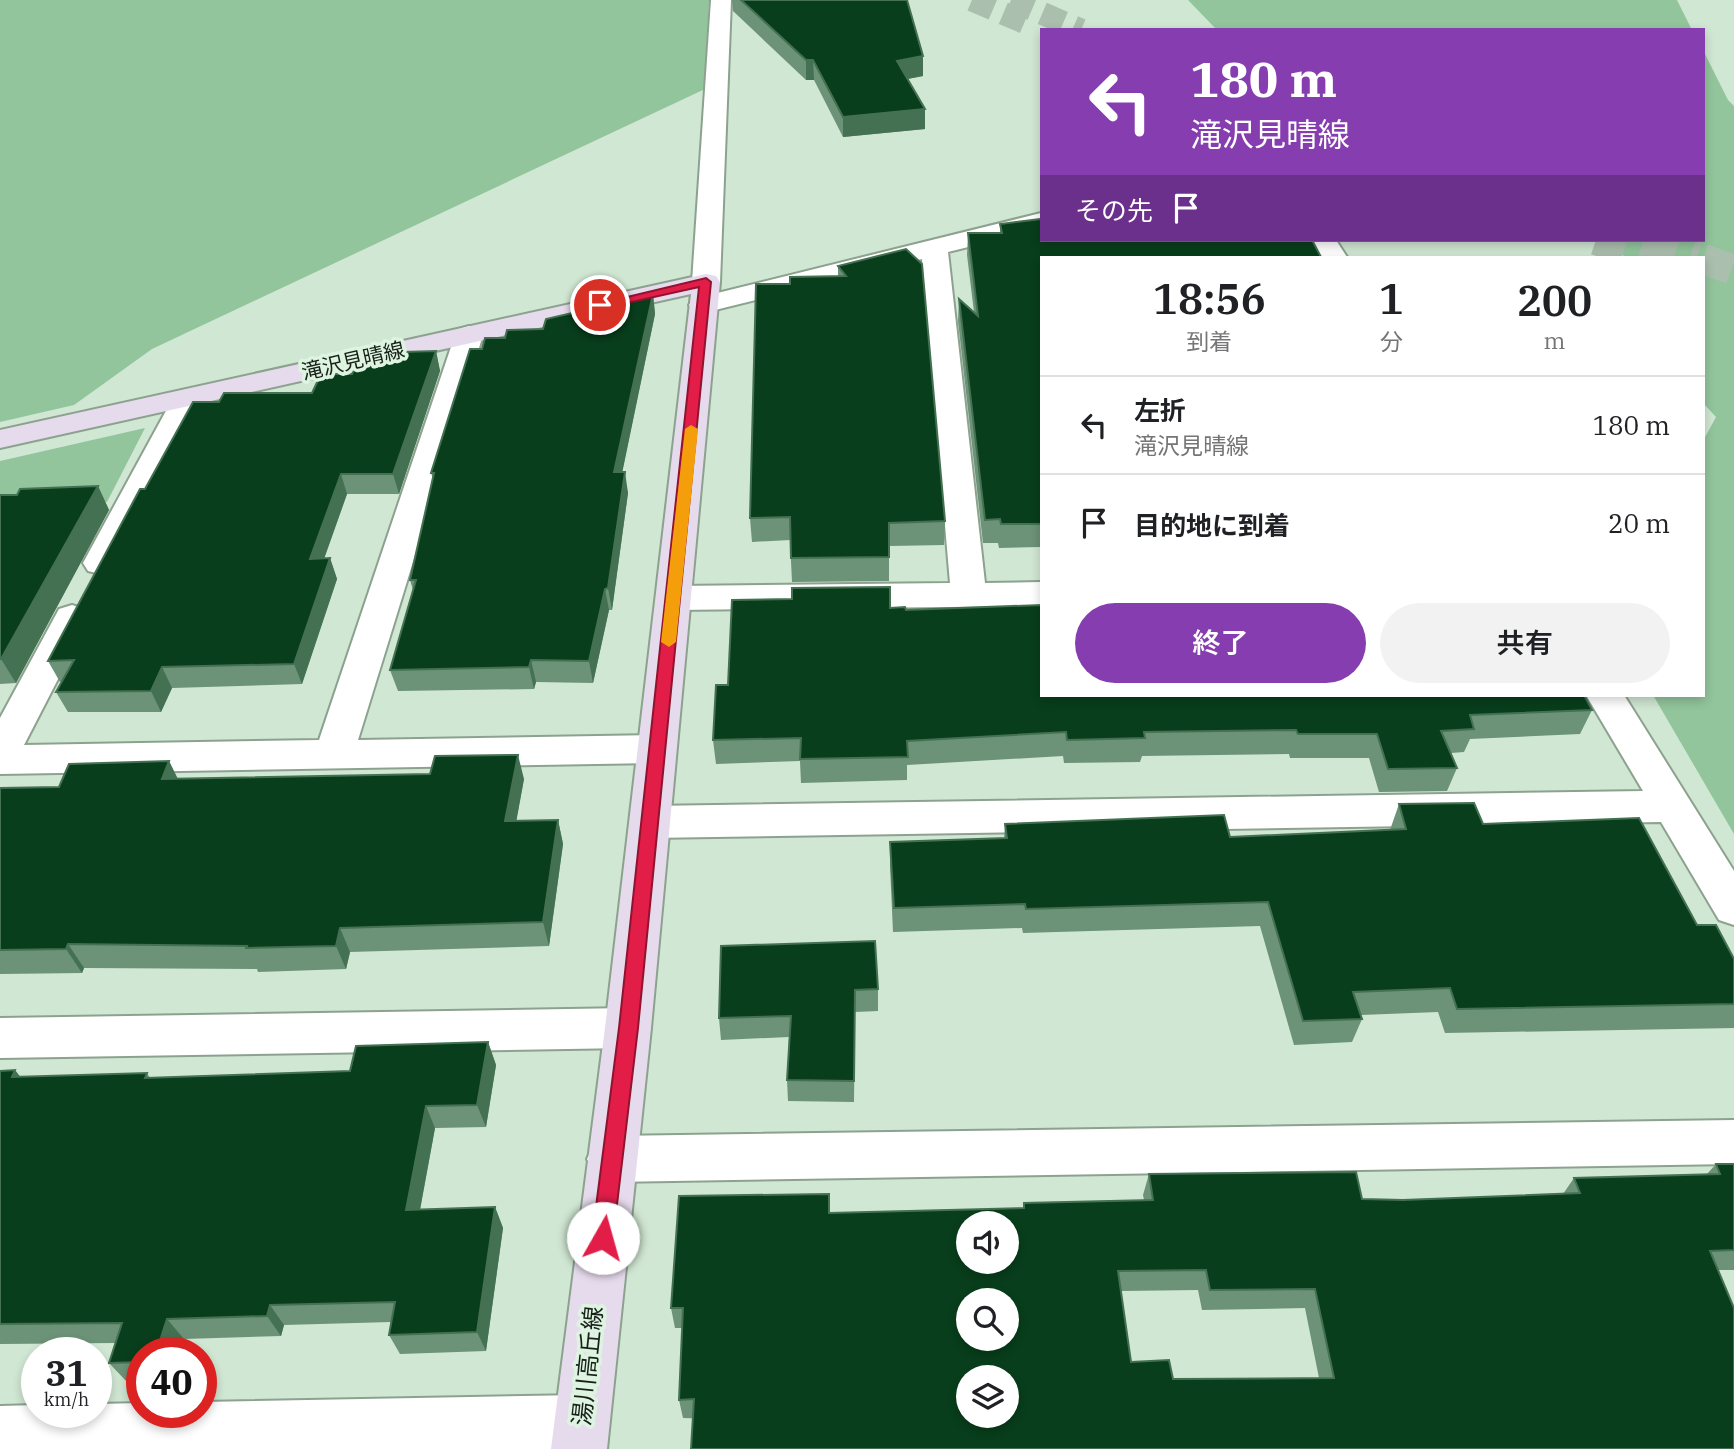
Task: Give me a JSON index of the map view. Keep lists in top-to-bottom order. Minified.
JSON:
{"streets":{"street":["滝沢見晴線","湯川高丘線"]},"crossings":[["滝沢見晴線","湯川高丘線"]],"page":{"turn":["180 m","滝沢見晴線"],"then":"その先","eta":["18:56","到着","1","分","200","m"],"list":[{"name":"左折","note":"滝沢見晴線","value":"180 m"},{"name":"目的地に到着","value":"20 m"}],"buttons":["終了","共有"],"speed":"31 km/h","limit":"40"}}
